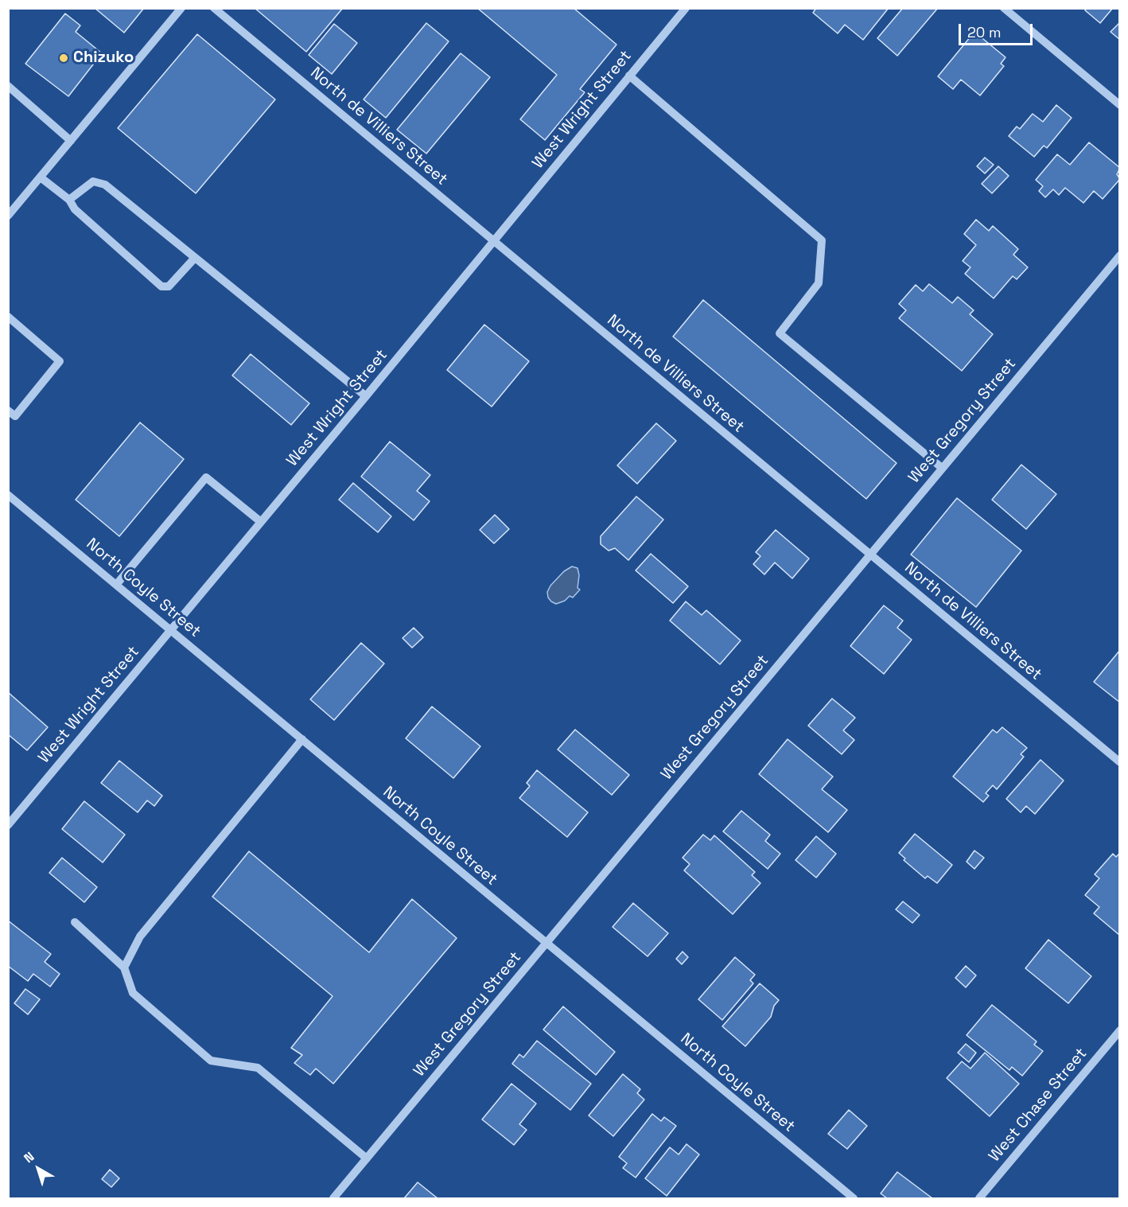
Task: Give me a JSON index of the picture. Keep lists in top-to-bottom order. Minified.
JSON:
{"streets":{"street":["West Wright Street","North de Villiers Street","West Gregory Street","North Coyle Street","West Chase Street"]},"crossings":[["West Wright Street","North de Villiers Street"],["West Wright Street","North Coyle Street"],["North de Villiers Street","West Gregory Street"],["West Gregory Street","North Coyle Street"]],"places":["Chizuko"],"scale_bar":"20 m","north":"top left"}
